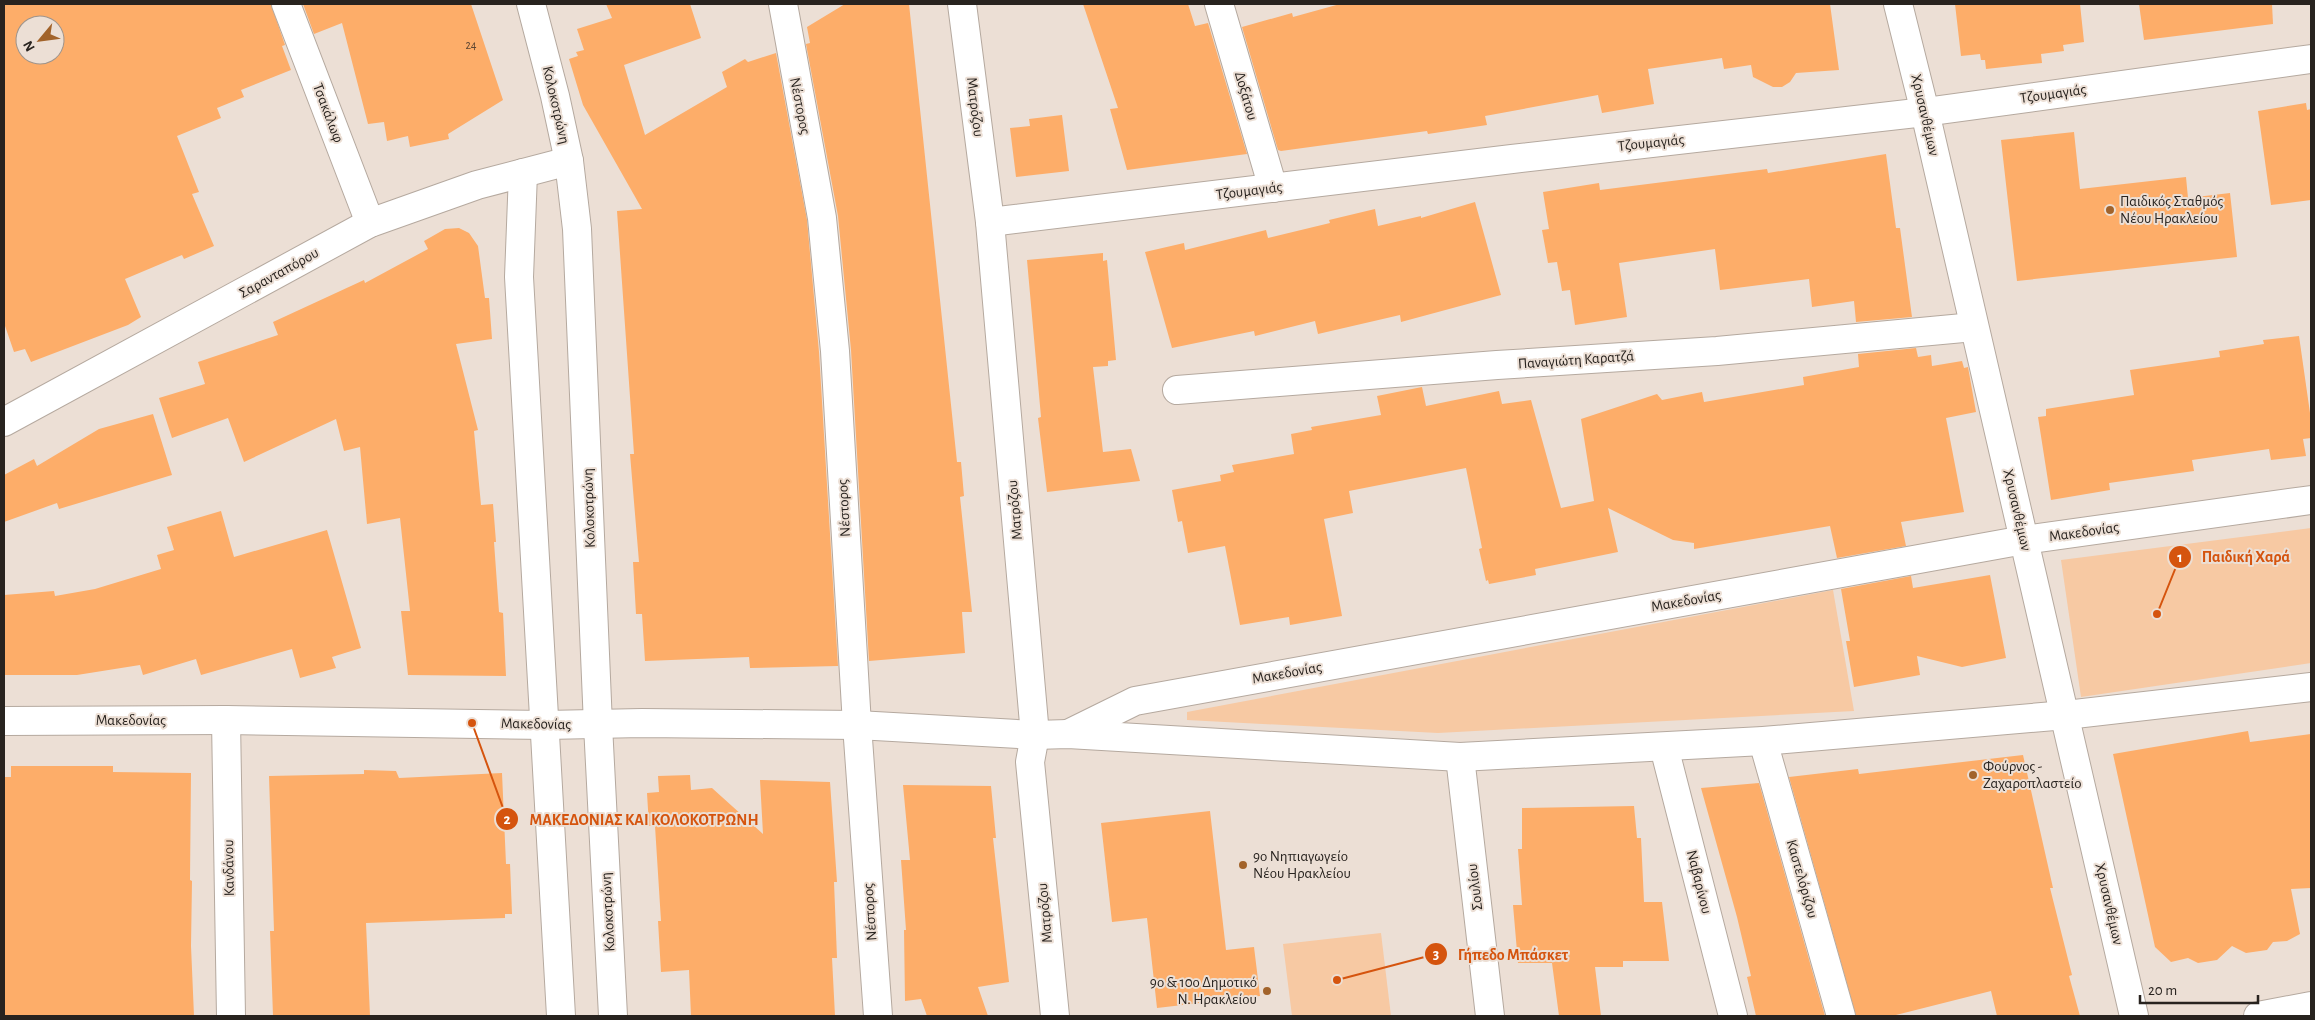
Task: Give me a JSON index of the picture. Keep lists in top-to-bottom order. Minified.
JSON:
{"streets":{"street":["Τζουμαγιάς","Δοξάτου","Κολοκοτρώνη","Νέστορος","Ματρόζου","Τσακάλωφ","Χρυσανθέμων","Σαρανταπόρου","Παναγιώτη Καρατζά","Μακεδονίας","Κανδάνου","Καστελόριζου","Ναβαρίνου","Σουλίου"]},"crossings":[["Τζουμαγιάς","Δοξάτου"],["Τζουμαγιάς","Ματρόζου"],["Τζουμαγιάς","Χρυσανθέμων"],["Κολοκοτρώνη","Σαρανταπόρου"],["Κολοκοτρώνη","Μακεδονίας"],["Νέστορος","Μακεδονίας"],["Ματρόζου","Μακεδονίας"],["Τσακάλωφ","Σαρανταπόρου"],["Χρυσανθέμων","Παναγιώτη Καρατζά"],["Χρυσανθέμων","Μακεδονίας"],["Μακεδονίας","Κανδάνου"],["Μακεδονίας","Καστελόριζου"],["Μακεδονίας","Ναβαρίνου"],["Μακεδονίας","Σουλίου"]],"places":["Παιδικός Σταθμός Νέου Ηρακλείου","Παιδική Χαρά","ΜΑΚΕΔΟΝΙΑΣ ΚΑΙ ΚΟΛΟΚΟΤΡΩΝΗ","Φούρνος - Ζαχαροπλαστείο","9ο Νηπιαγωγείο Νέου Ηρακλείου","Γήπεδο Μπάσκετ","9ο & 10ο Δημοτικό Ν. Ηρακλείου"],"house_numbers":["24"],"scale_bar":"20 m","north":"bottom left"}
